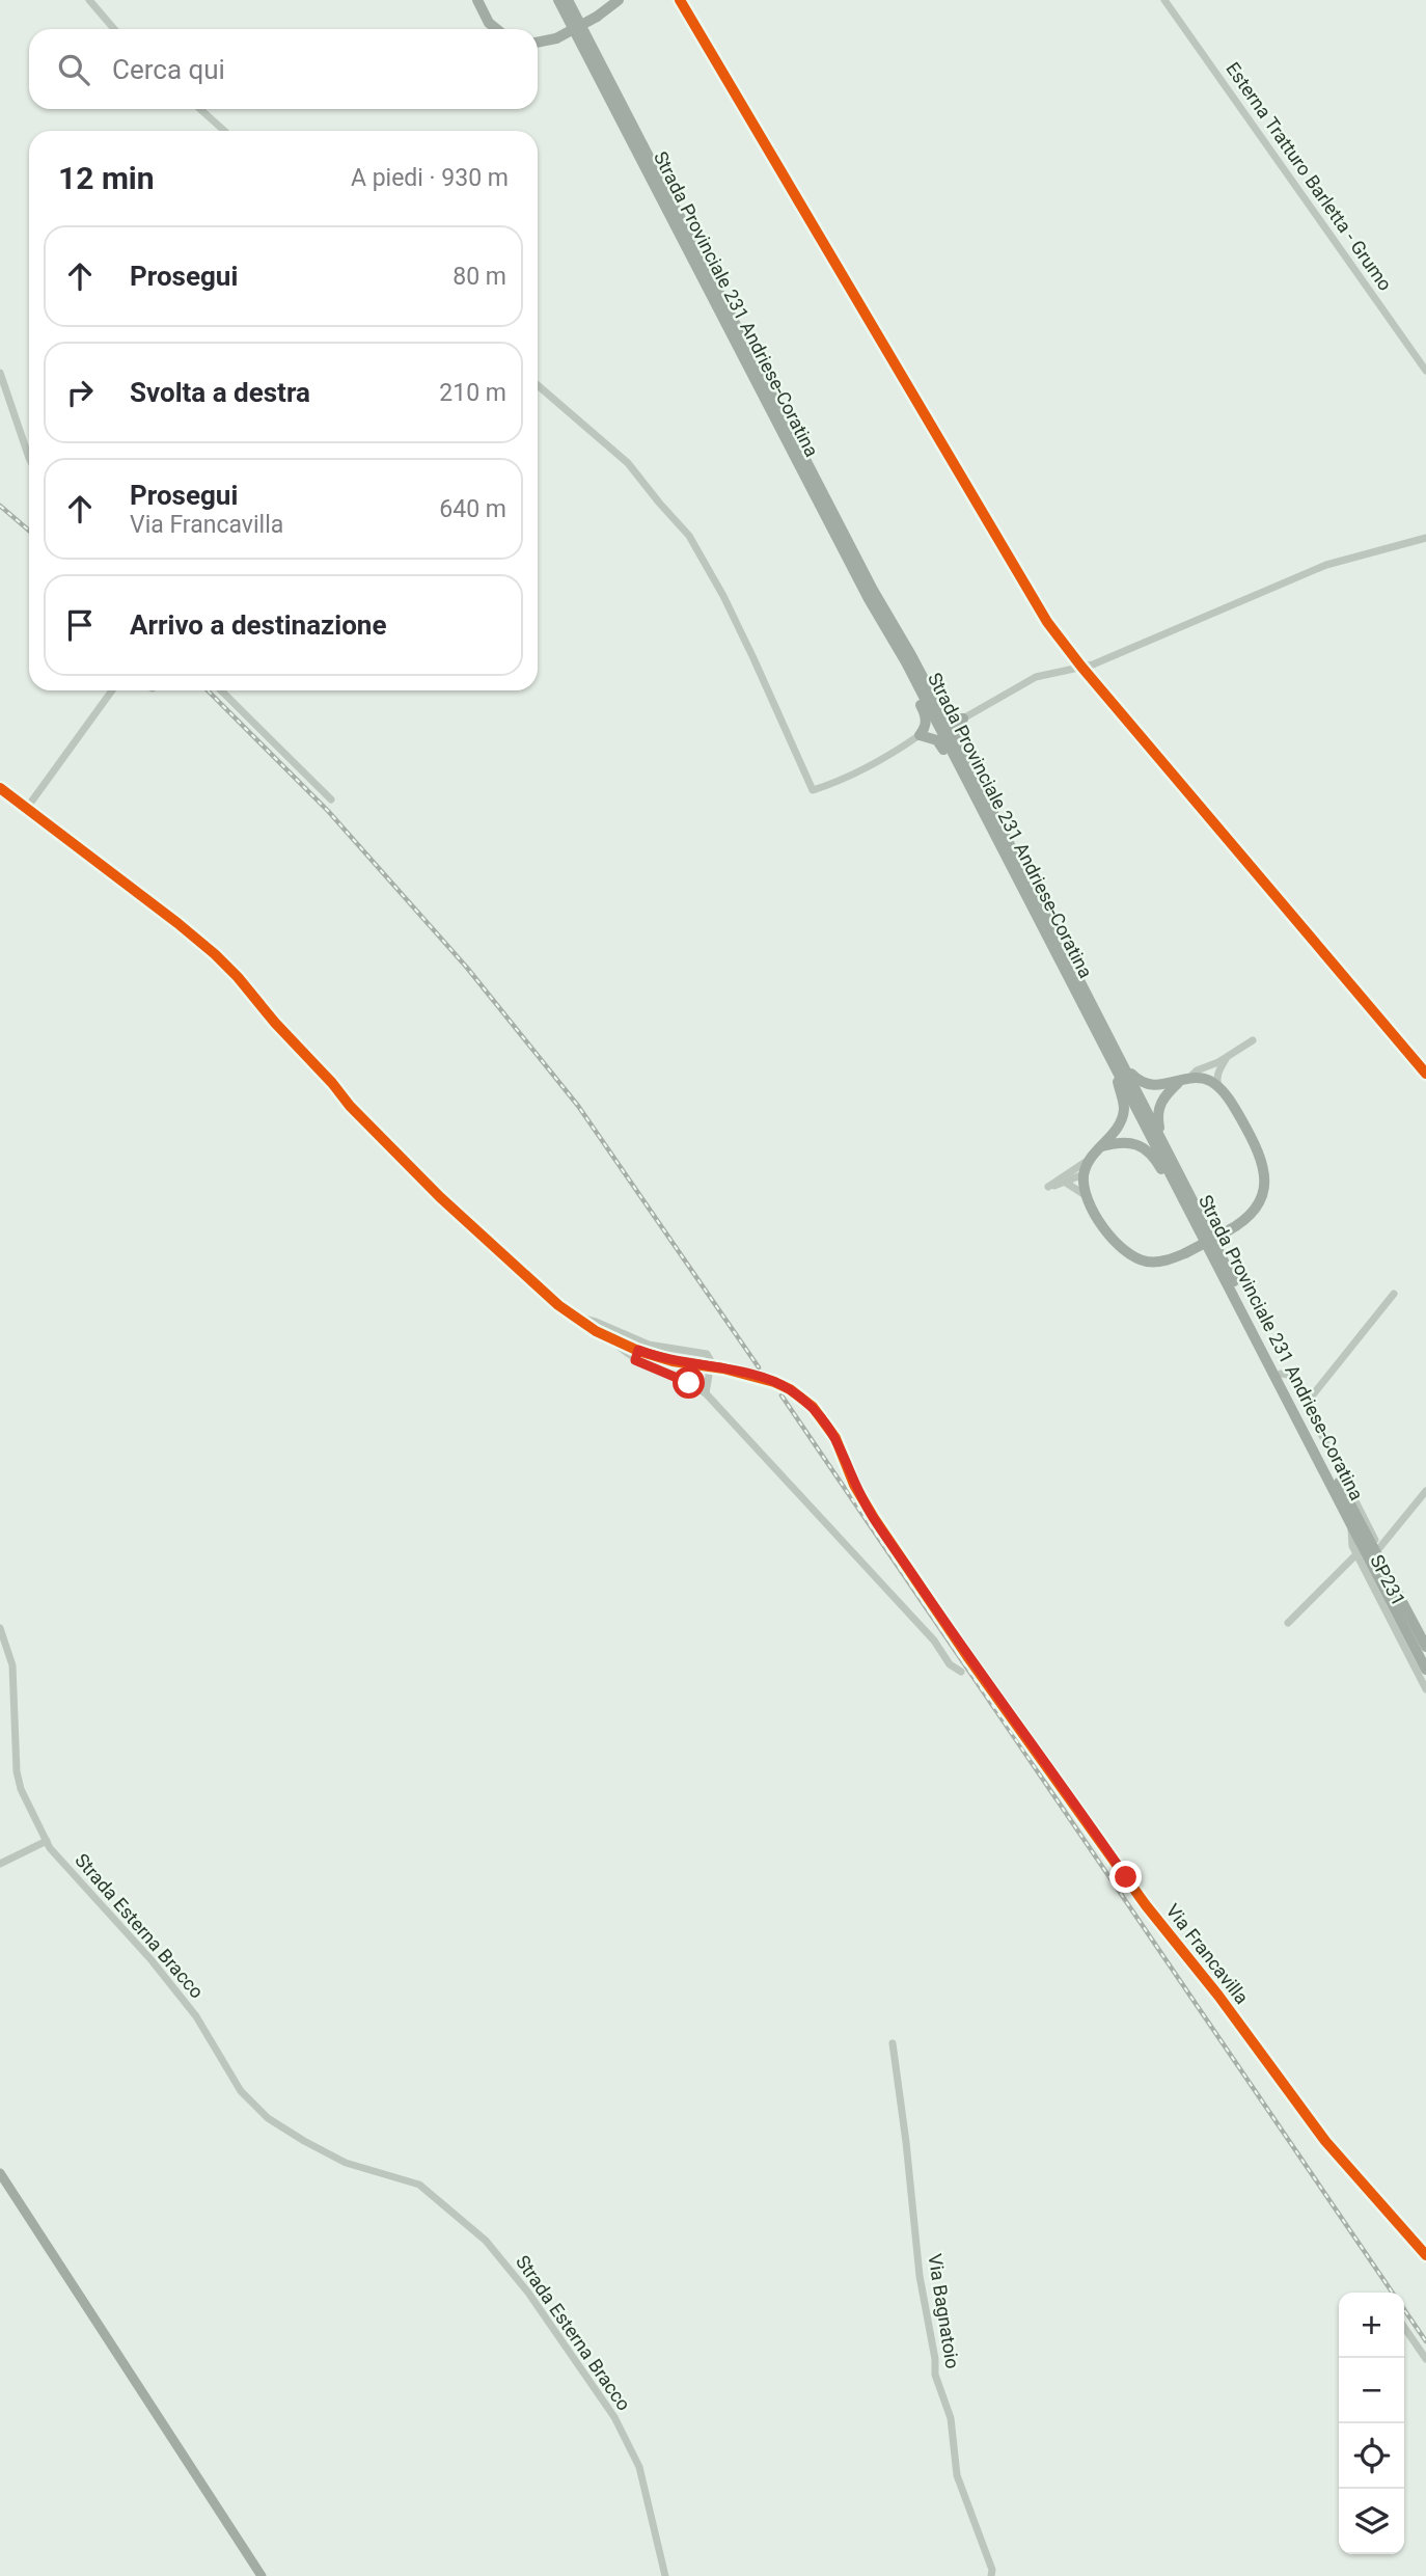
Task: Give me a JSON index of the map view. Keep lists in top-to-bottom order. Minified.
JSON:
{"streets":{"highway":["Strada Provinciale 231 Andriese-Coratina","SP231"],"street":["Esterna Tratturo Barletta - Grumo","Strada Esterna Bracco","Via Francavilla","Via Bagnatoio"]},"crossings":[["Strada Provinciale 231 Andriese-Coratina","SP231"]],"page":{"search":"Cerca qui","heading":["12 min","A piedi · 930 m"],"list":[["Prosegui","80 m"],["Svolta a destra","210 m"],["Prosegui","Via Francavilla","640 m"],"Arrivo a destinazione"],"map_buttons":["+","−"]}}
